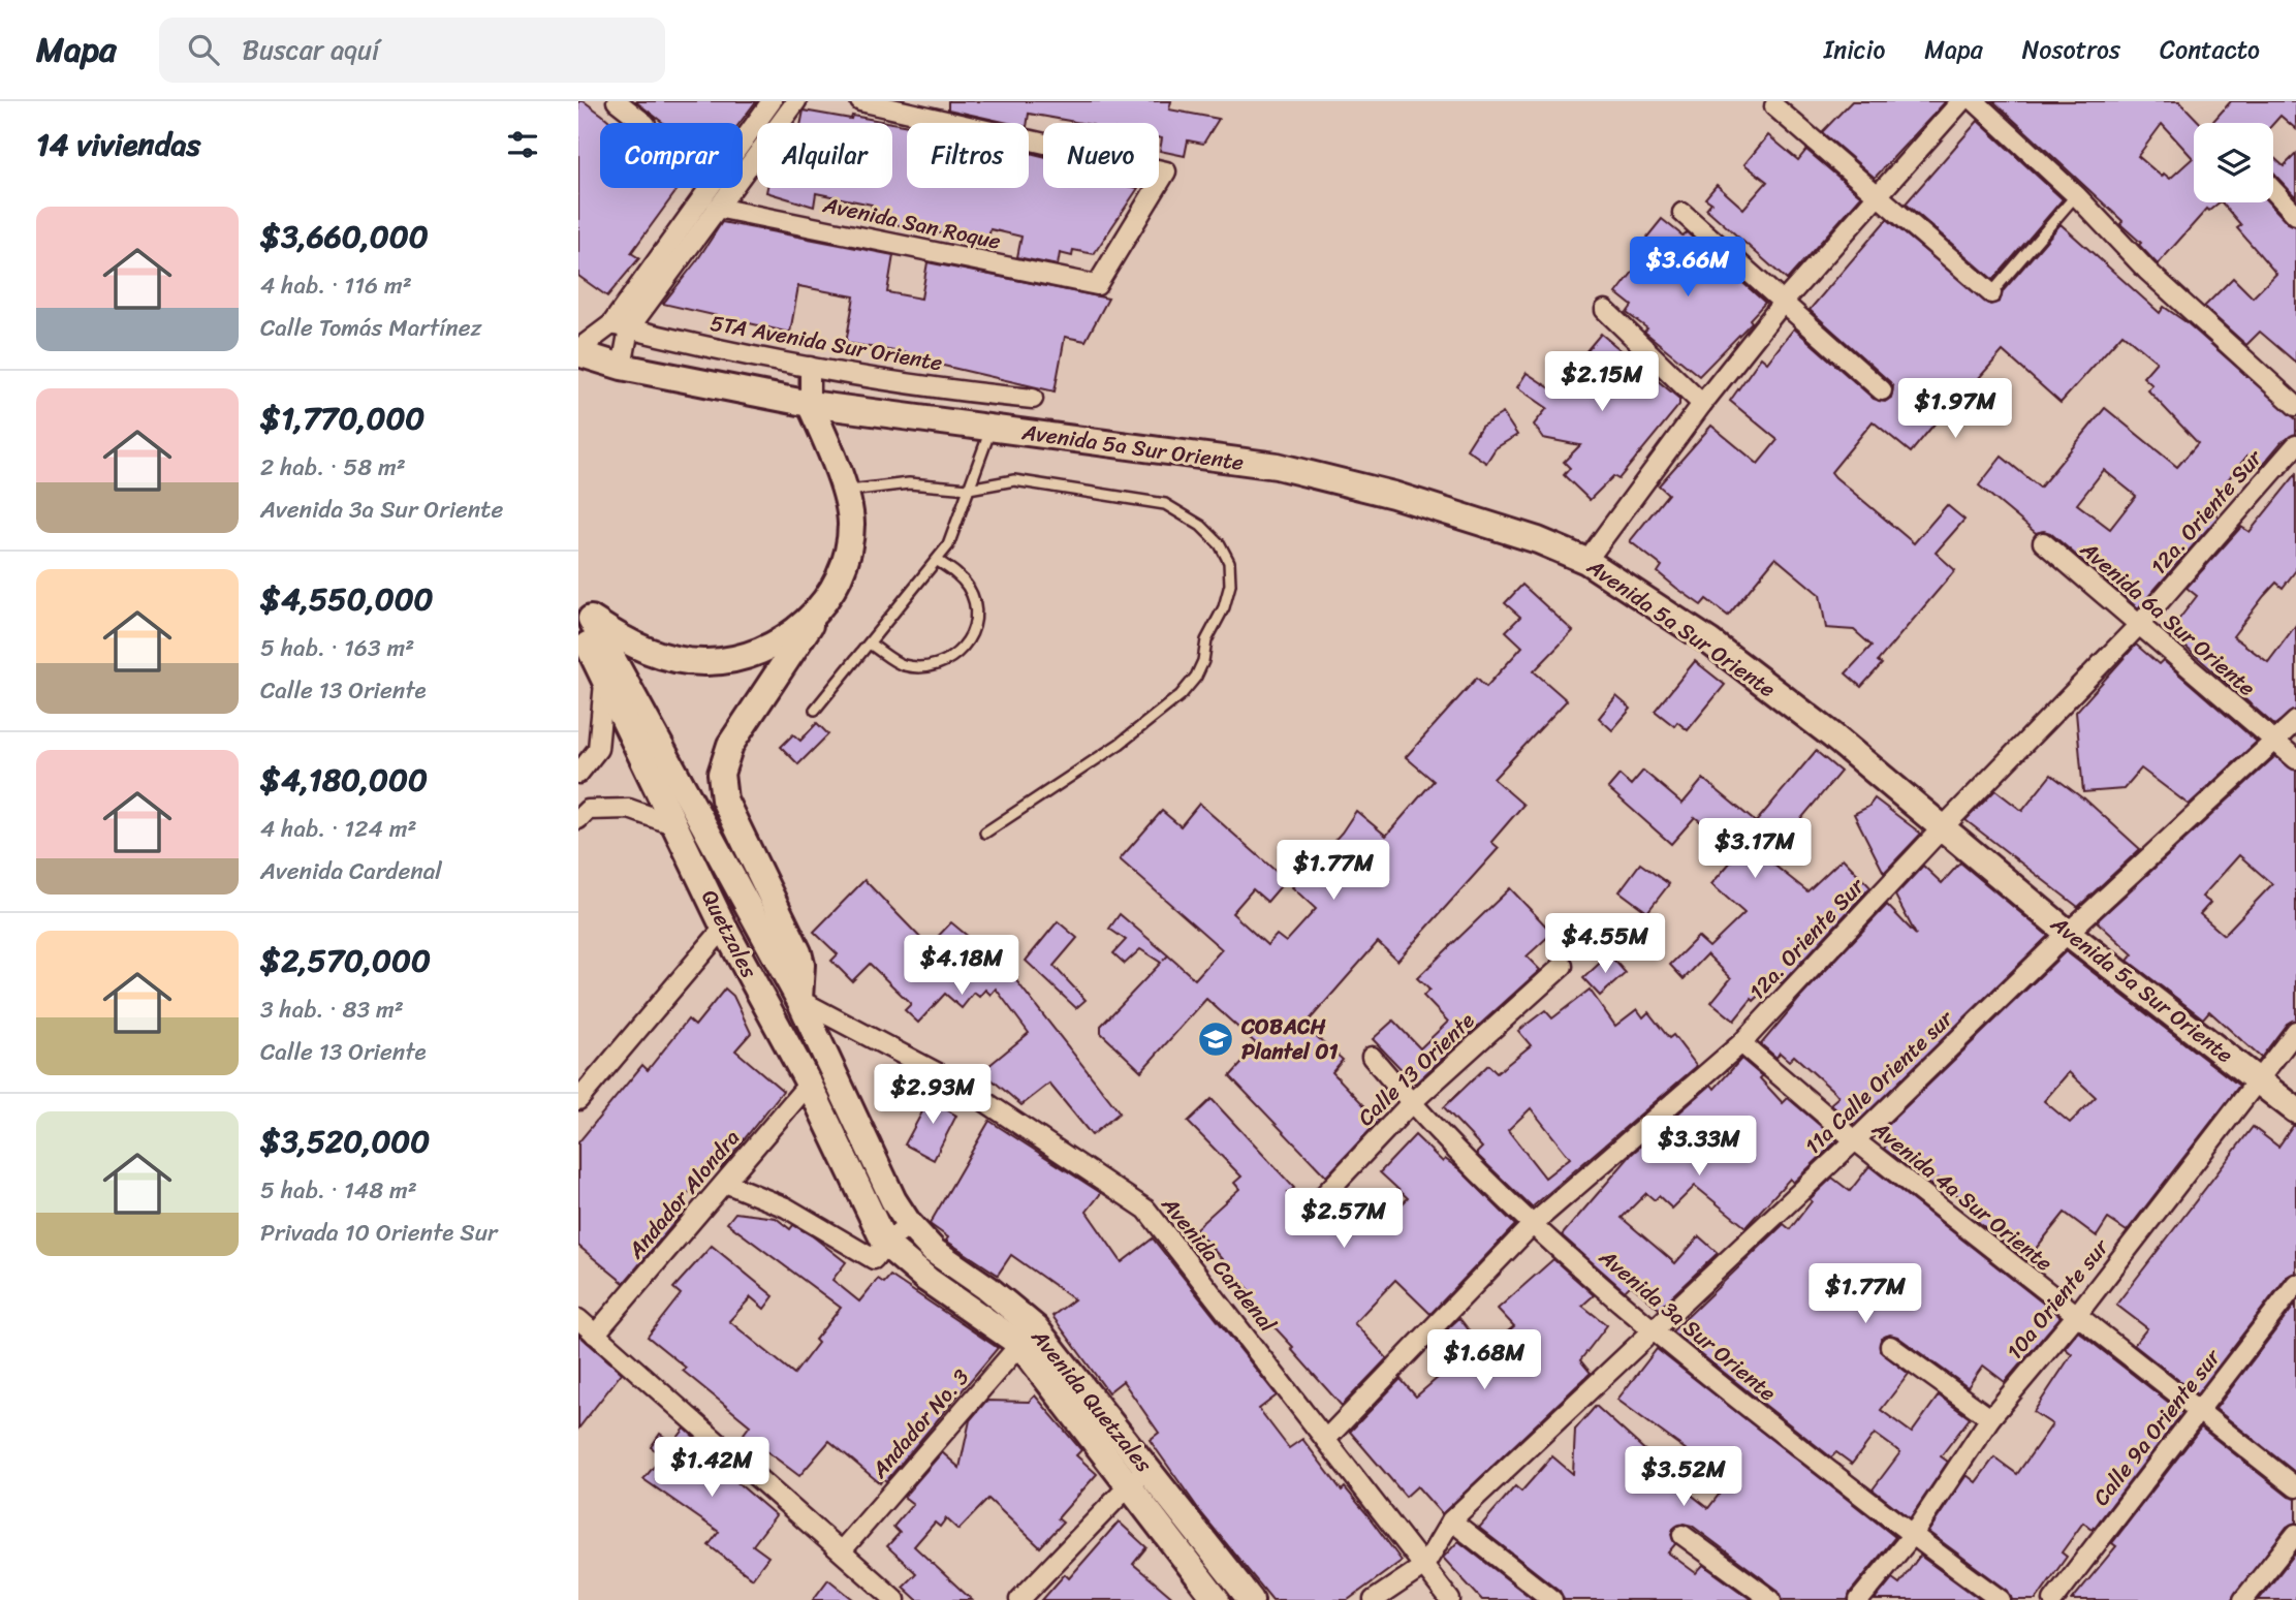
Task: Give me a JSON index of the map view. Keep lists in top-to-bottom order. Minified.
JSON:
{"streets":{"main road":["Avenida 5a Sur Oriente","Quetzales","Avenida Quetzales"],"street":["Avenida San Roque","5TA Avenida Sur Oriente","12a. Oriente Sur","Avenida 6a Sur Oriente","Calle 13 Oriente","11a Calle Oriente sur","Andador Alondra","Avenida 4a Sur Oriente","Avenida Cardenal","10a Oriente sur","Avenida 3a Sur Oriente","Andador No. 3","Calle 9a Oriente sur"]},"crossings":[["Avenida 5a Sur Oriente","12a. Oriente Sur"],["Avenida 5a Sur Oriente","11a Calle Oriente sur"],["Avenida 5a Sur Oriente","10a Oriente sur"],["12a. Oriente Sur","Avenida 6a Sur Oriente"],["12a. Oriente Sur","Avenida 4a Sur Oriente"],["12a. Oriente Sur","Avenida Cardenal"],["12a. Oriente Sur","Avenida 3a Sur Oriente"],["Avenida 6a Sur Oriente","11a Calle Oriente sur"],["Quetzales","Andador Alondra"],["Quetzales","Avenida Cardenal"],["Quetzales","Avenida Quetzales"],["Calle 13 Oriente","Avenida 3a Sur Oriente"],["11a Calle Oriente sur","Avenida 4a Sur Oriente"],["11a Calle Oriente sur","Avenida Cardenal"],["11a Calle Oriente sur","Avenida 3a Sur Oriente"],["Avenida 4a Sur Oriente","10a Oriente sur"],["Avenida 4a Sur Oriente","Calle 9a Oriente sur"],["10a Oriente sur","Avenida 3a Sur Oriente"],["Avenida Quetzales","Andador No. 3"]],"places":{"school or university":["COBACH Plantel 01"]},"page":{"header":"Mapa","search":"Buscar aquí","nav":["Inicio","Mapa","Nosotros","Contacto"],"heading":"14 viviendas","chip":["Comprar","Alquilar","Filtros","Nuevo"],"list":[{"name":"$3,660,000","note":"4 hab. · 116 m² · Calle Tomás Martínez"},{"name":"$1,770,000","note":"2 hab. · 58 m² · Avenida 3a Sur Oriente"},{"name":"$4,550,000","note":"5 hab. · 163 m² · Calle 13 Oriente"},{"name":"$4,180,000","note":"4 hab. · 124 m² · Avenida Cardenal"},{"name":"$2,570,000","note":"3 hab. · 83 m² · Calle 13 Oriente"},{"name":"$3,520,000","note":"5 hab. · 148 m² · Privada 10 Oriente Sur"}],"price":["$3.66M","$2.15M","$1.97M","$3.17M","$1.77M","$4.55M","$4.18M","$2.93M","$3.33M","$2.57M","$1.77M","$1.68M","$1.42M","$3.52M"]}}
